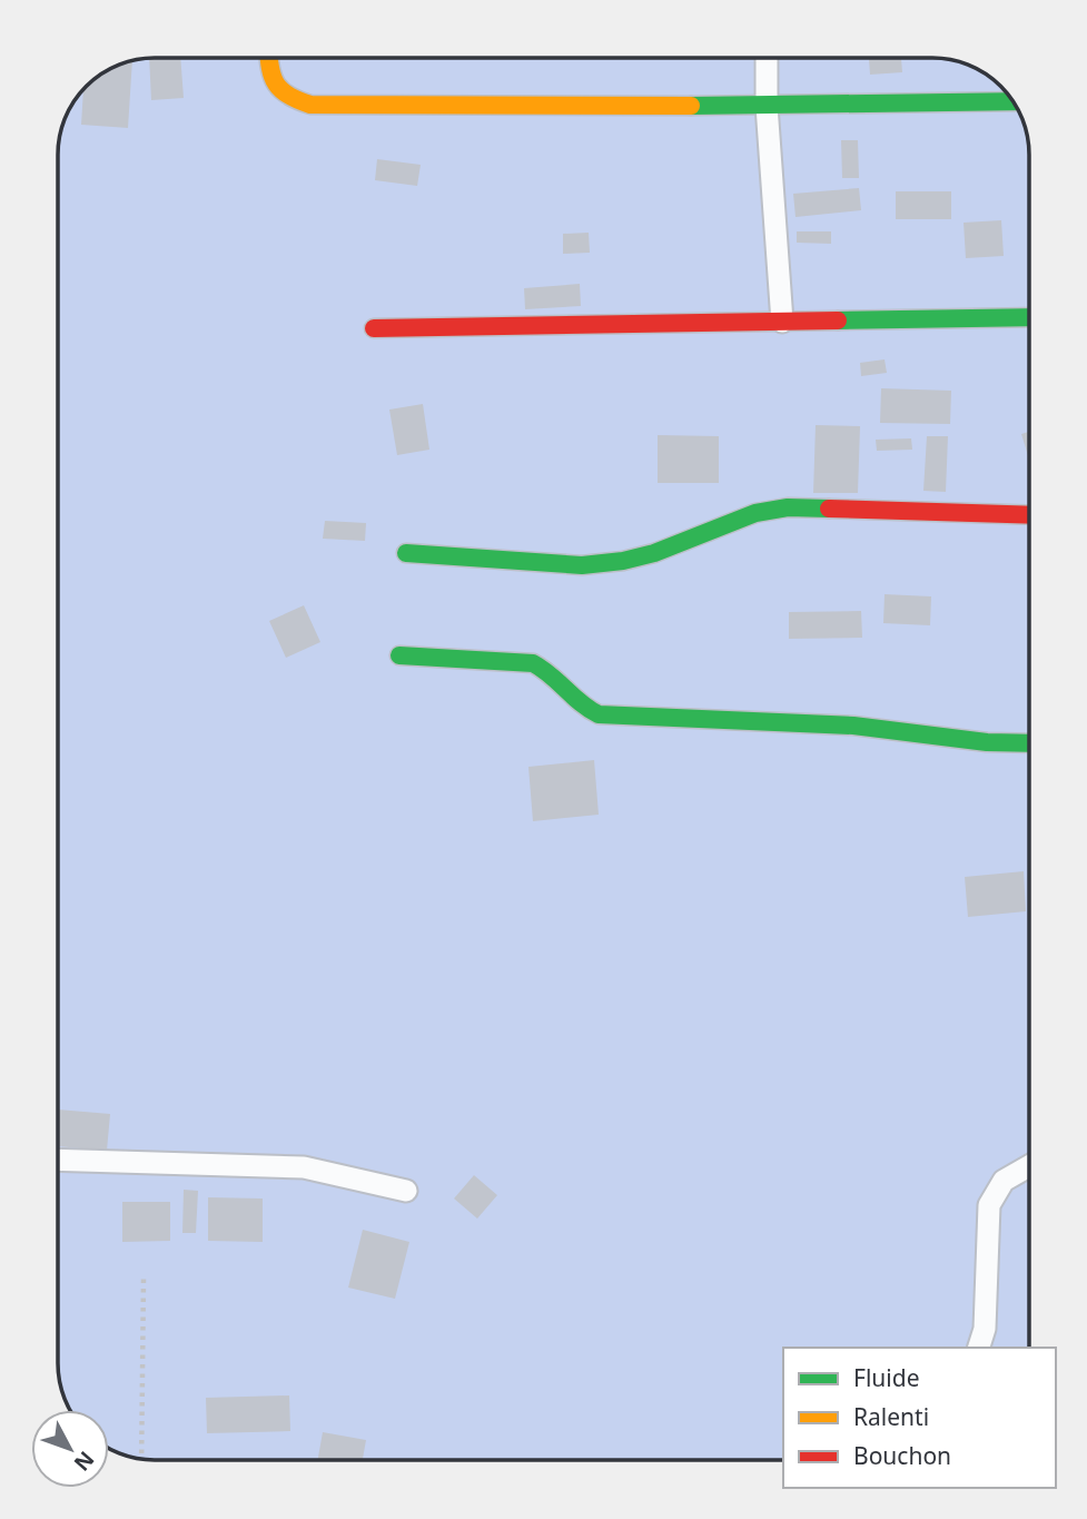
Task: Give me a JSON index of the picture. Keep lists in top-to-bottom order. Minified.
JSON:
{"legend":["Fluide","Ralenti","Bouchon"],"north":"bottom right"}
